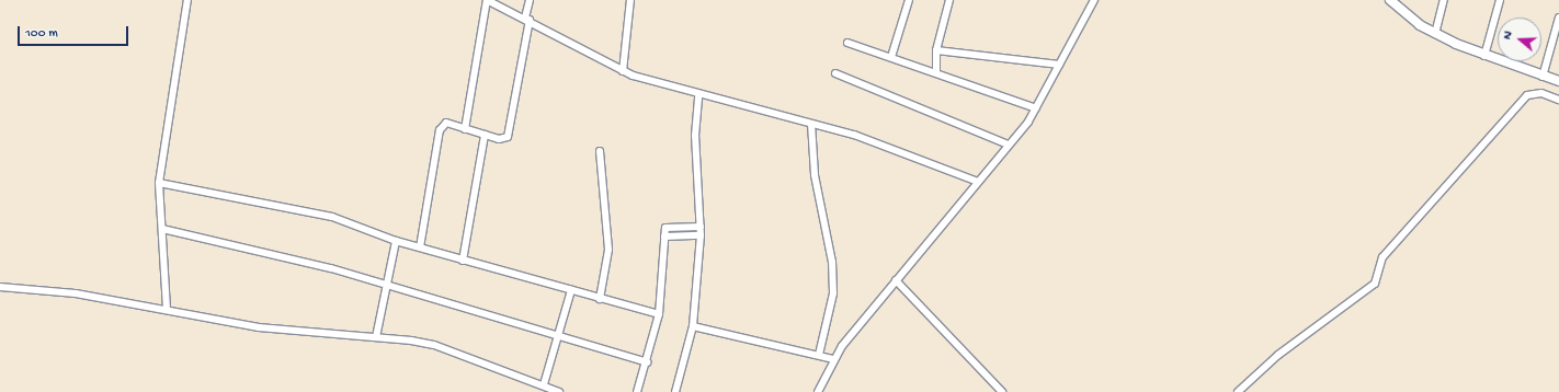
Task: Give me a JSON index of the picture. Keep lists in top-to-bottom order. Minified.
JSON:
{"scale_bar":"100 m","north":"left"}
